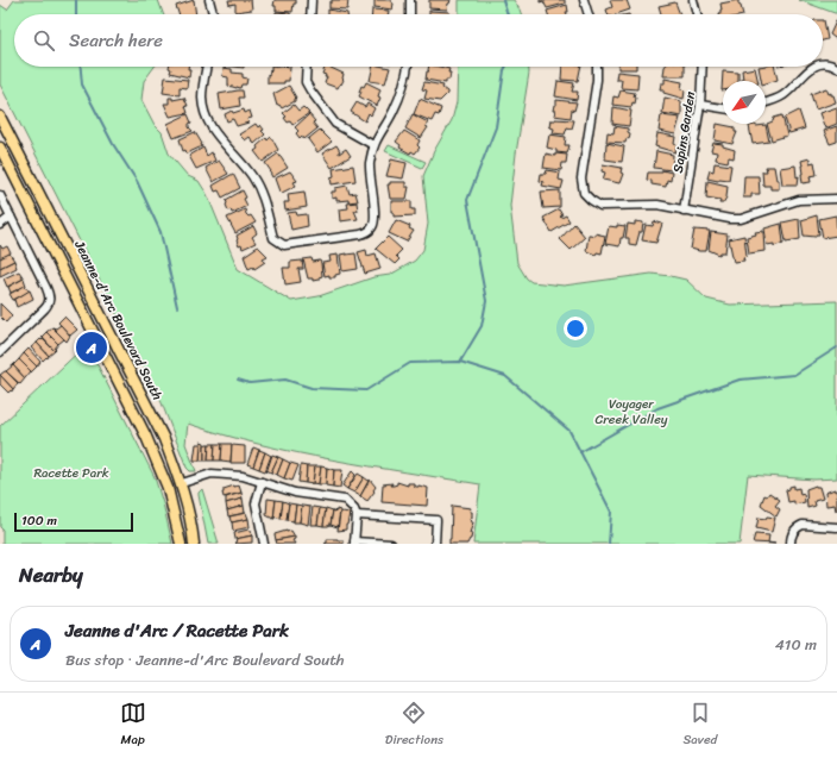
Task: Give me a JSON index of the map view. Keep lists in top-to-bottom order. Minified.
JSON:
{"streets":{"main road":["Jeanne-d'Arc Boulevard South"],"street":["Sapins Garden"]},"parks":["Voyager Creek Valley","Racette Park"],"scale_bar":"100 m","north":"bottom left","page":{"search":"Search here","pins":"A","scale":"100 m","heading":"Nearby","list":[{"mark":"A","name":"Jeanne d'Arc / Racette Park","note":"Bus stop · Jeanne-d'Arc Boulevard South","value":"410 m"}],"nav":["Map","Directions","Saved"]}}
